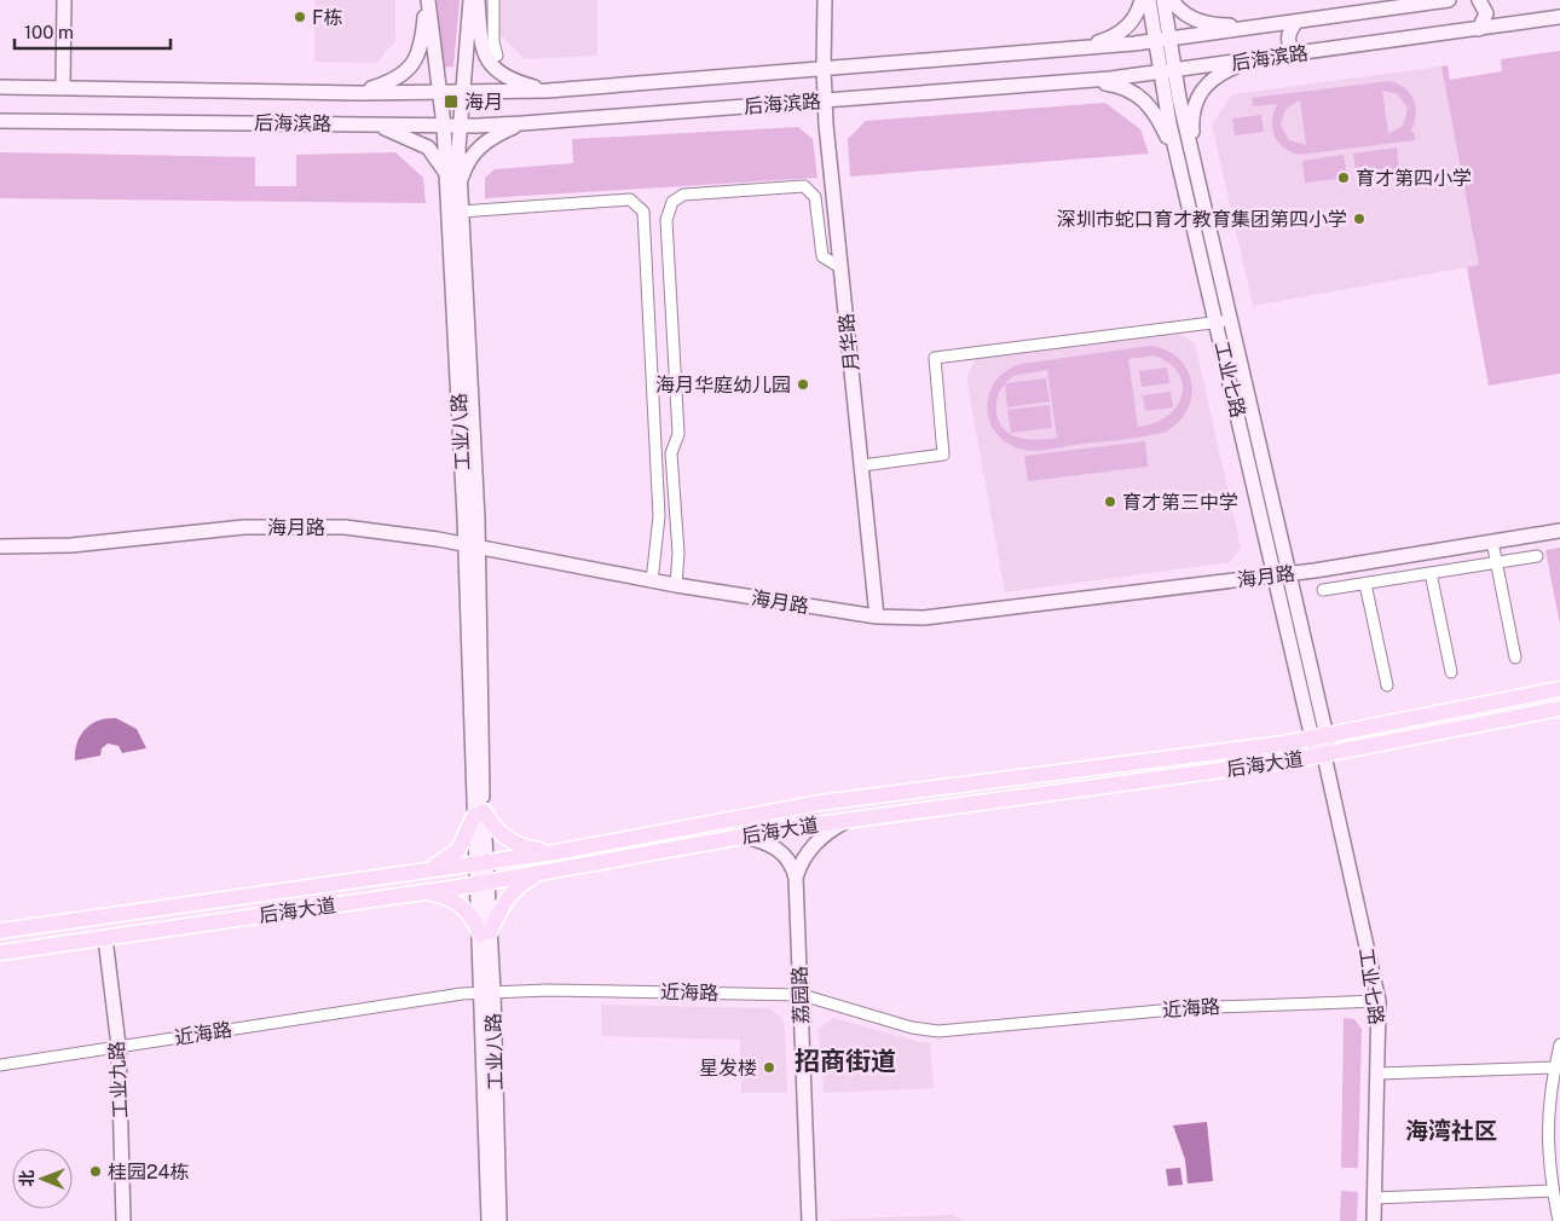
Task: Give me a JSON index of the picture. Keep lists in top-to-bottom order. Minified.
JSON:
{"streets":{"main road":["后海滨路","月华路","工业七路","工业八路","海月路","后海大道","荔园路","工业九路"],"street":["近海路"]},"crossings":[["后海滨路","月华路"],["后海滨路","工业七路"],["后海滨路","工业八路"],["月华路","海月路"],["工业七路","海月路"],["工业七路","后海大道"],["工业七路","近海路"],["工业八路","海月路"],["工业八路","后海大道"],["工业八路","近海路"],["后海大道","荔园路"],["后海大道","工业九路"],["近海路","荔园路"],["近海路","工业九路"]],"districts":["招商街道","海湾社区"],"places":{"other":["F栋","育才第四小学","深圳市蛇口育才教育集团第四小学","海月华庭幼儿园","育才第三中学","星发楼","桂园24栋"],"transit":["海月"]},"scale_bar":"100 m","north":"left"}
